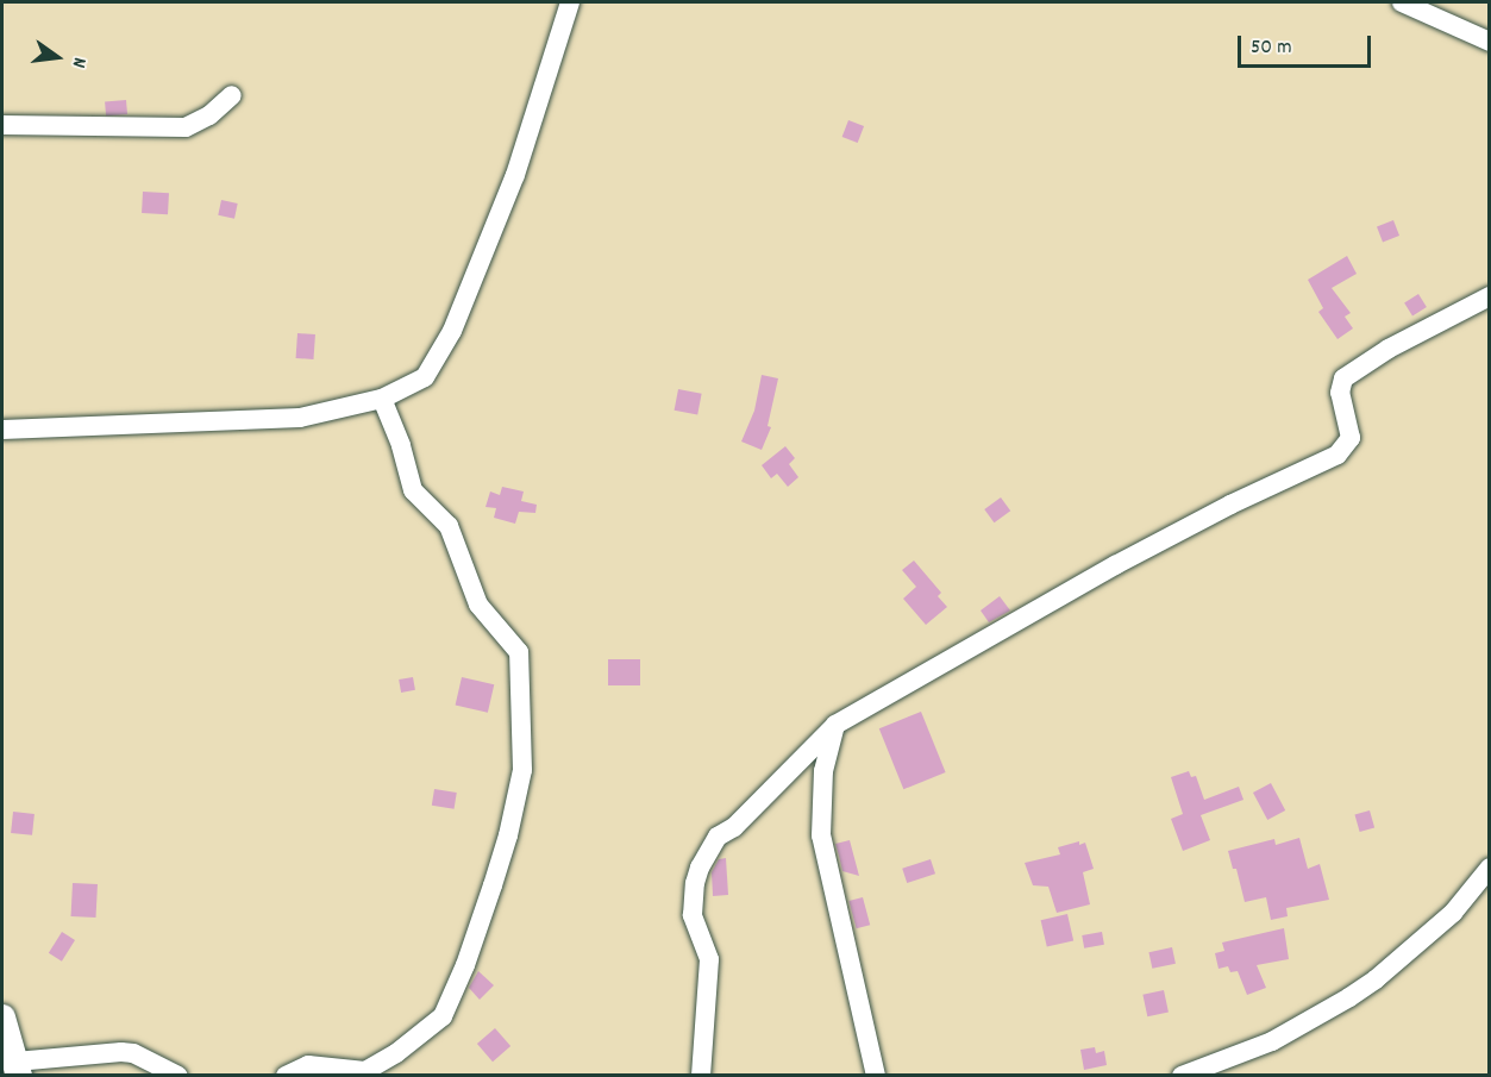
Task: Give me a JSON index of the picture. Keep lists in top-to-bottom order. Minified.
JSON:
{"scale_bar":"50 m","north":"right"}
